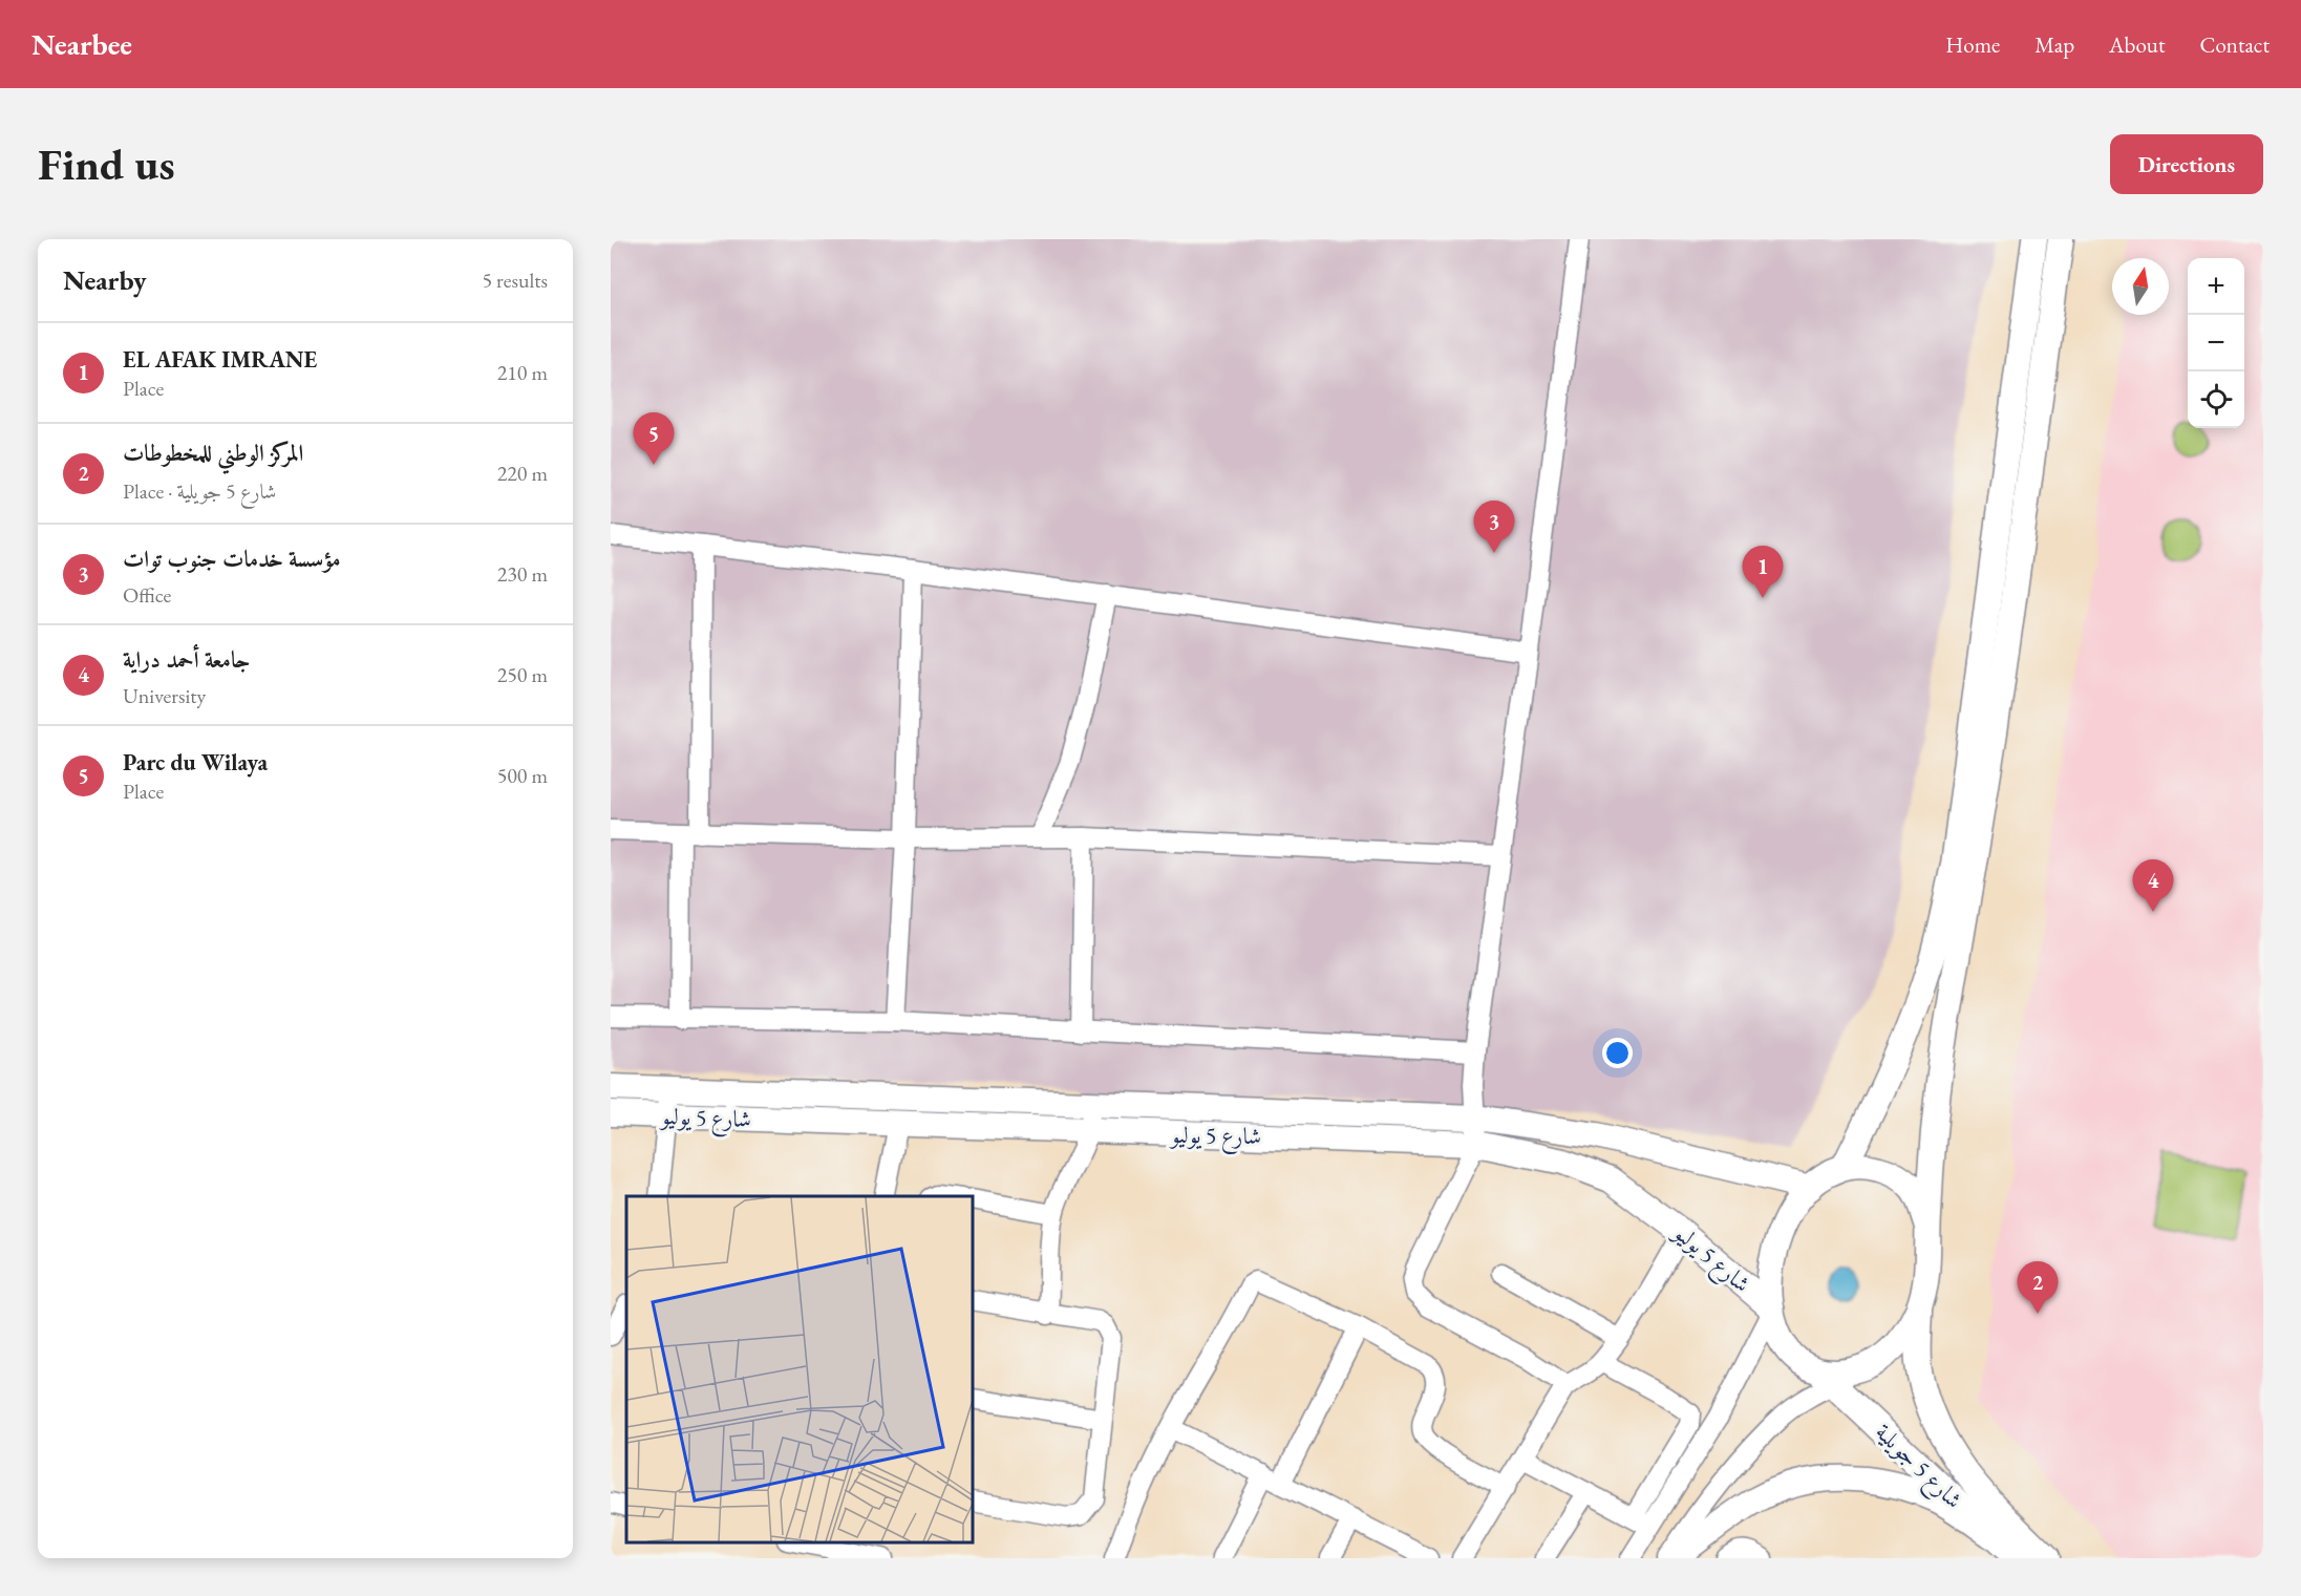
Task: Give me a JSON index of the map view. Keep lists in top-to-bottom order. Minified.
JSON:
{"streets":{"main road":["شارع 5 يوليو","شارع 5 جويلية"]},"crossings":[["شارع 5 يوليو","شارع 5 جويلية"]],"north":"top","page":{"header":"Nearbee","nav":["Home","Map","About","Contact"],"buttons":"Directions","title":"Find us","heading":["Nearby","5 results"],"map_buttons":["+","−"],"list":[{"mark":"1","name":"EL AFAK IMRANE","note":"Place","value":"210 m"},{"mark":"2","name":"المركز الوطني للمخطوطات","note":"Place · شارع 5 جويلية","value":"220 m"},{"mark":"3","name":"مؤسسة خدمات جنوب توات","note":"Office","value":"230 m"},{"mark":"4","name":"جامعة أحمد دراية","note":"University","value":"250 m"},{"mark":"5","name":"Parc du Wilaya","note":"Place","value":"500 m"}],"pins":["5","3","1","4","2"]}}
